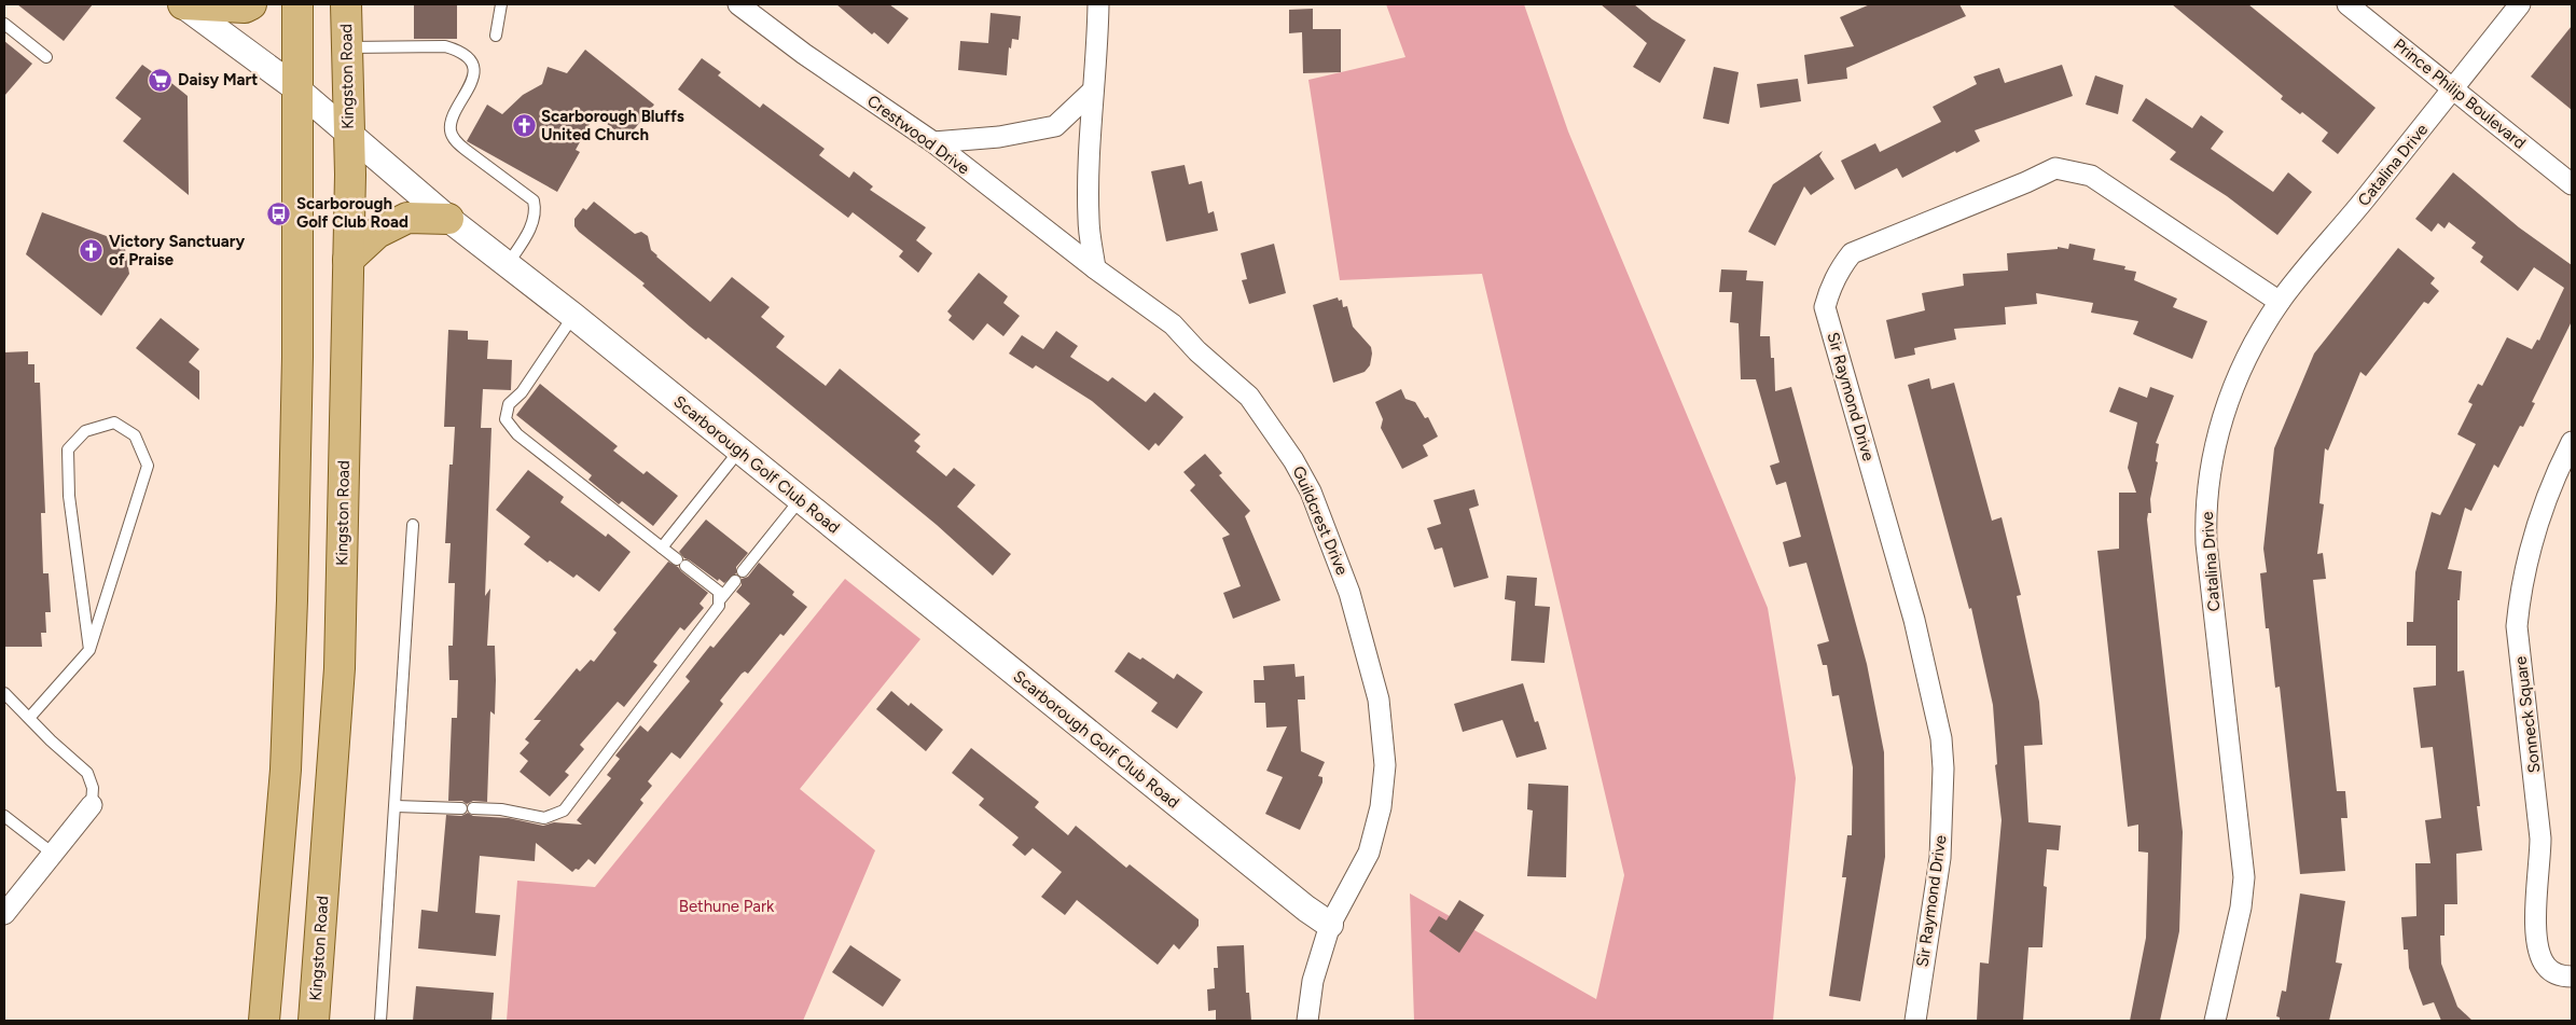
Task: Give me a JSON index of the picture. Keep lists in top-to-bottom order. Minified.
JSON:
{"streets":{"main road":["Kingston Road"],"street":["Prince Philip Boulevard","Crestwood Drive","Catalina Drive","Sir Raymond Drive","Scarborough Golf Club Road","Guildcrest Drive","Sonneck Square"]},"crossings":[["Kingston Road","Scarborough Golf Club Road"],["Prince Philip Boulevard","Catalina Drive"],["Crestwood Drive","Guildcrest Drive"],["Catalina Drive","Sir Raymond Drive"],["Scarborough Golf Club Road","Guildcrest Drive"]],"parks":["Bethune Park"],"places":{"supermarket":["Daisy Mart"],"church":["Scarborough Bluffs United Church","Victory Sanctuary of Praise"],"bus stop":["Scarborough Golf Club Road"]}}
